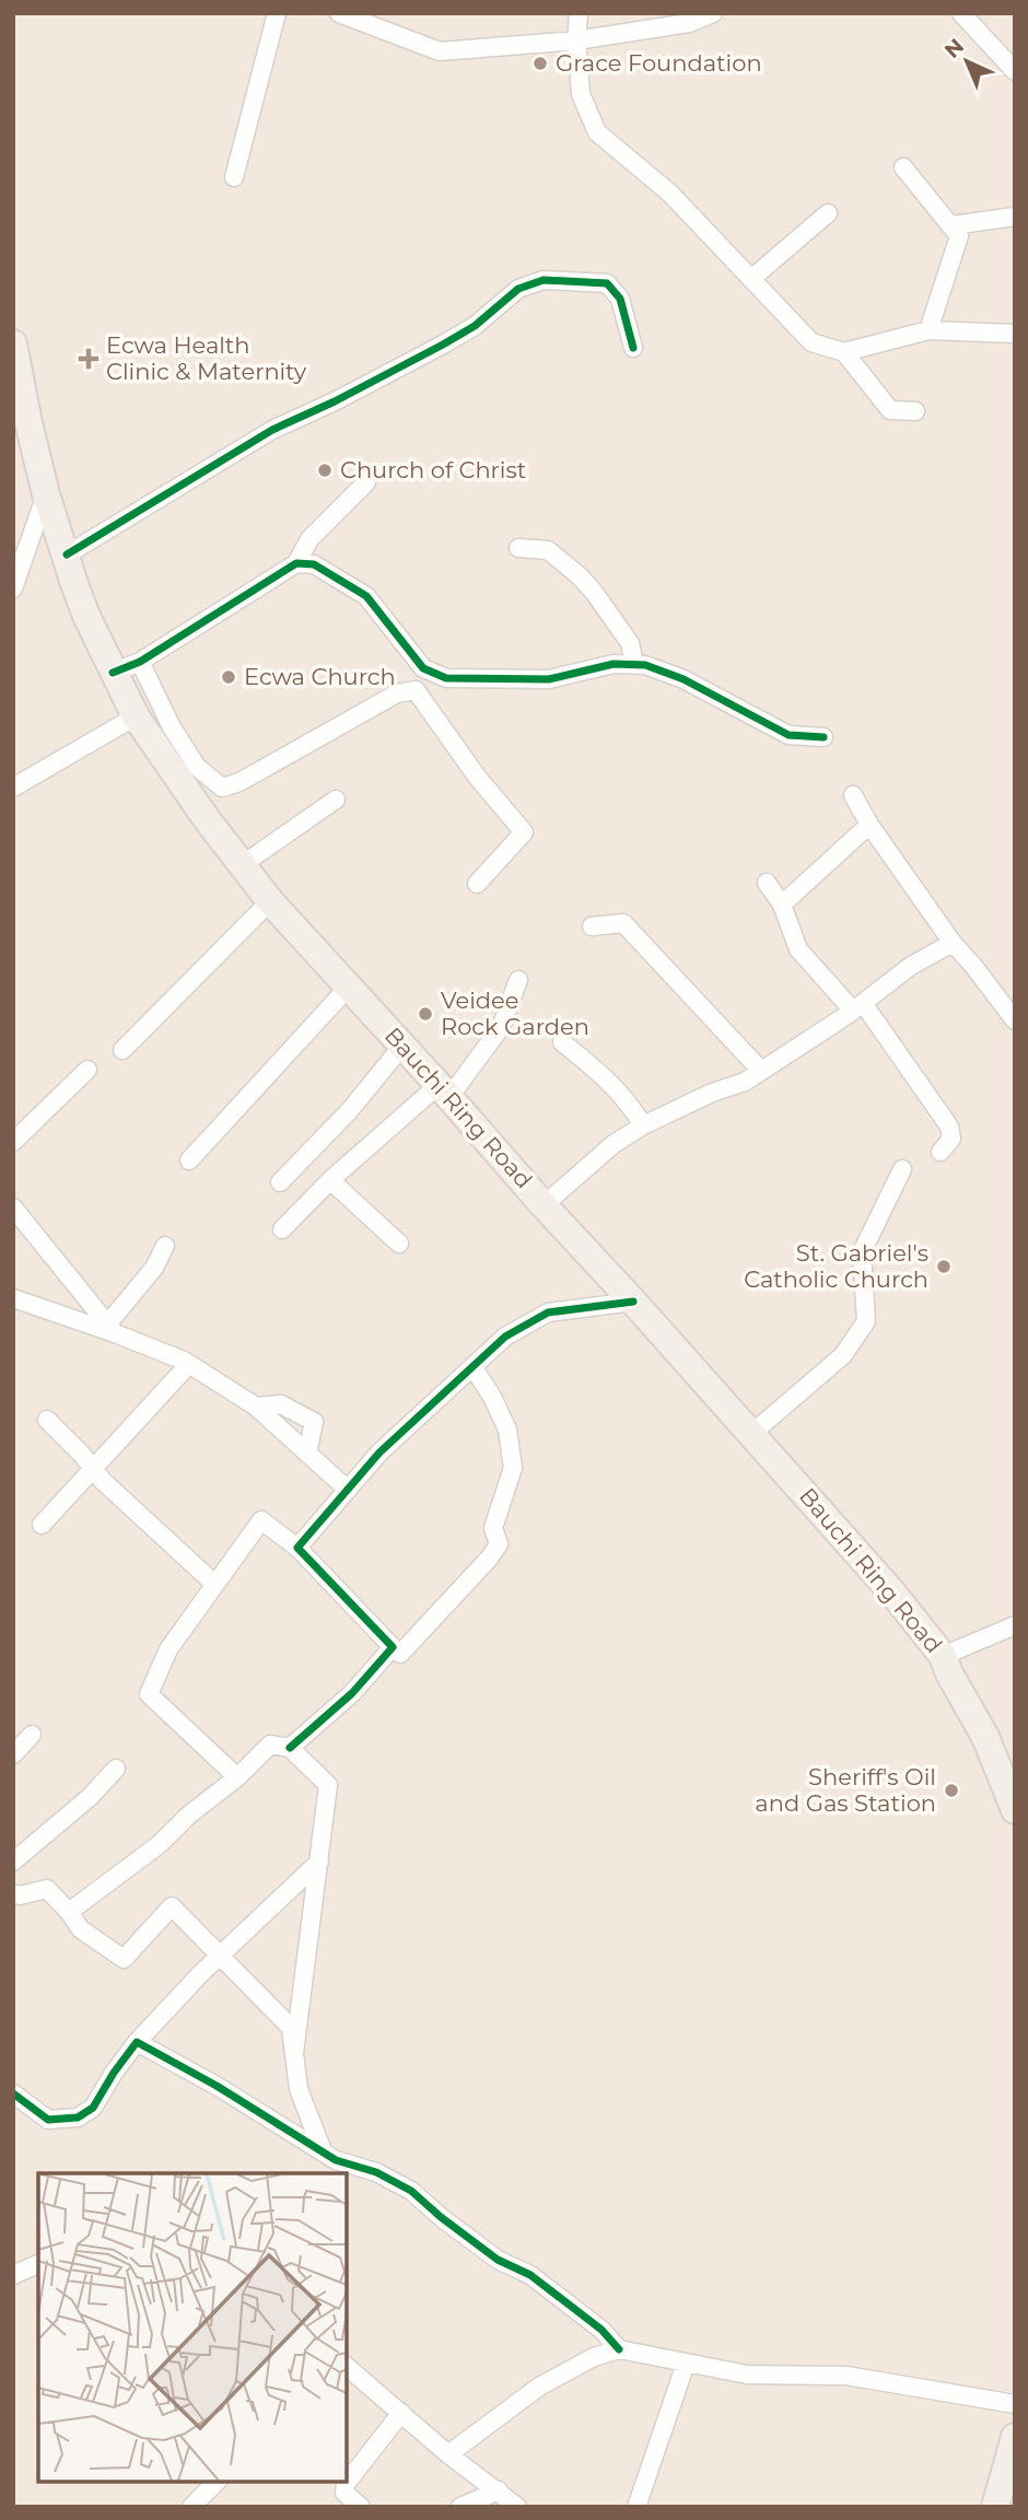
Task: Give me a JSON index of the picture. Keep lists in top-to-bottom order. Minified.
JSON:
{"streets":{"main road":["Bauchi Ring Road"]},"places":{"other":["Grace Foundation","Church of Christ","Ecwa Church","Veidee Rock Garden","St. Gabriel's Catholic Church","Sheriff's Oil and Gas Station"],"health":["Ecwa Health Clinic & Maternity"]},"north":"top left"}
